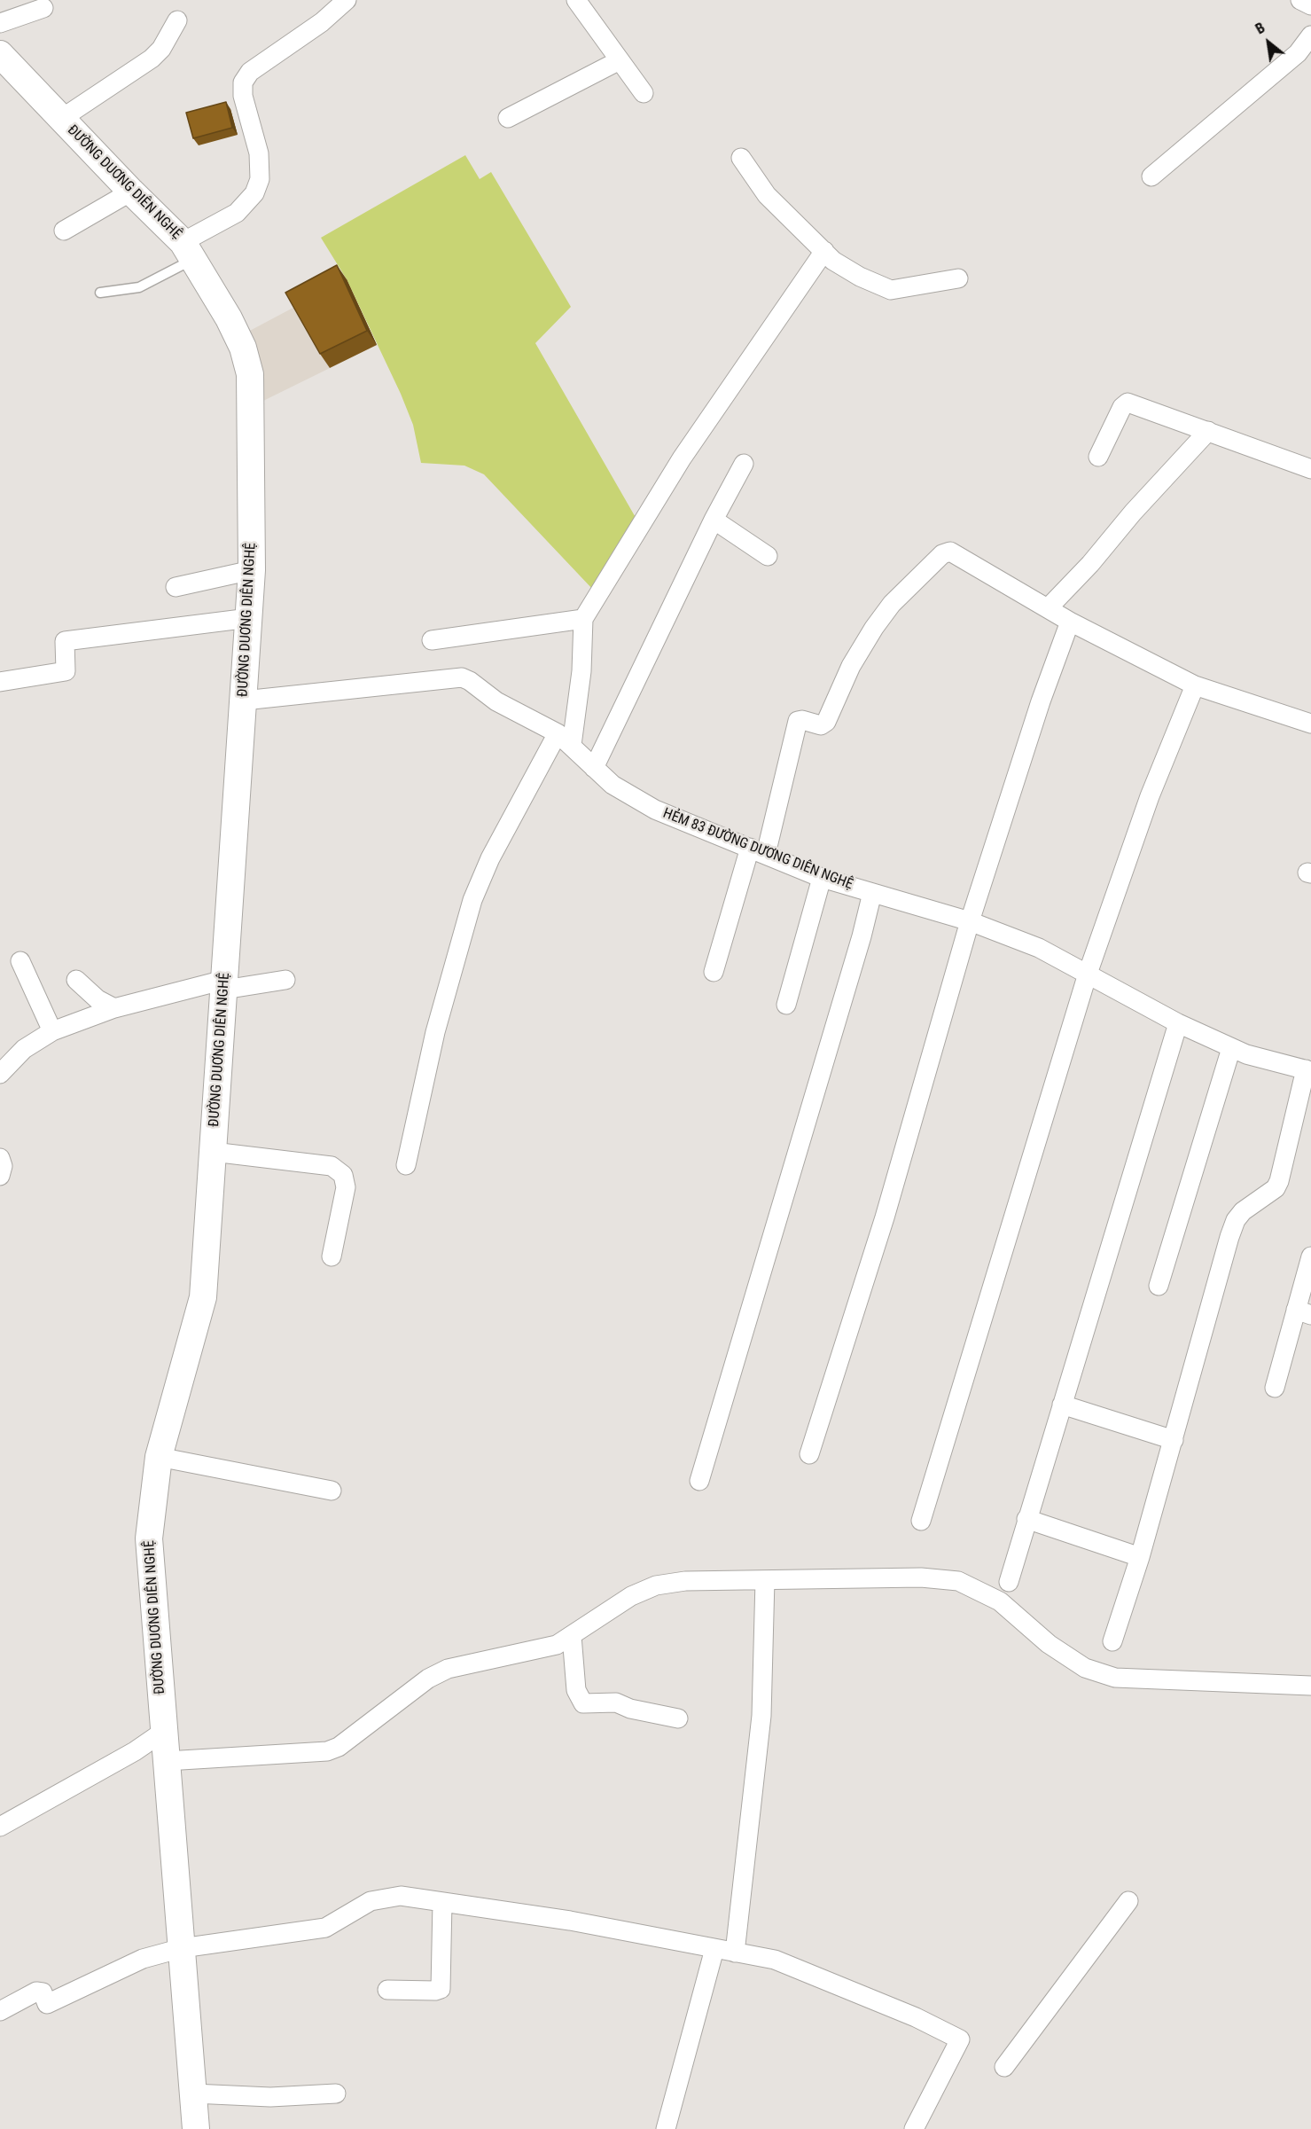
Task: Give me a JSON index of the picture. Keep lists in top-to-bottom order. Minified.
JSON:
{"streets":{"street":["ĐƯỜNG DUƠNG DIÊN NGHỆ","HẺM 83 ĐƯỜNG DƯƠNG DIÊN NGHỆ"]},"crossings":[["ĐƯỜNG DUƠNG DIÊN NGHỆ","HẺM 83 ĐƯỜNG DƯƠNG DIÊN NGHỆ"]],"north":"top left"}
